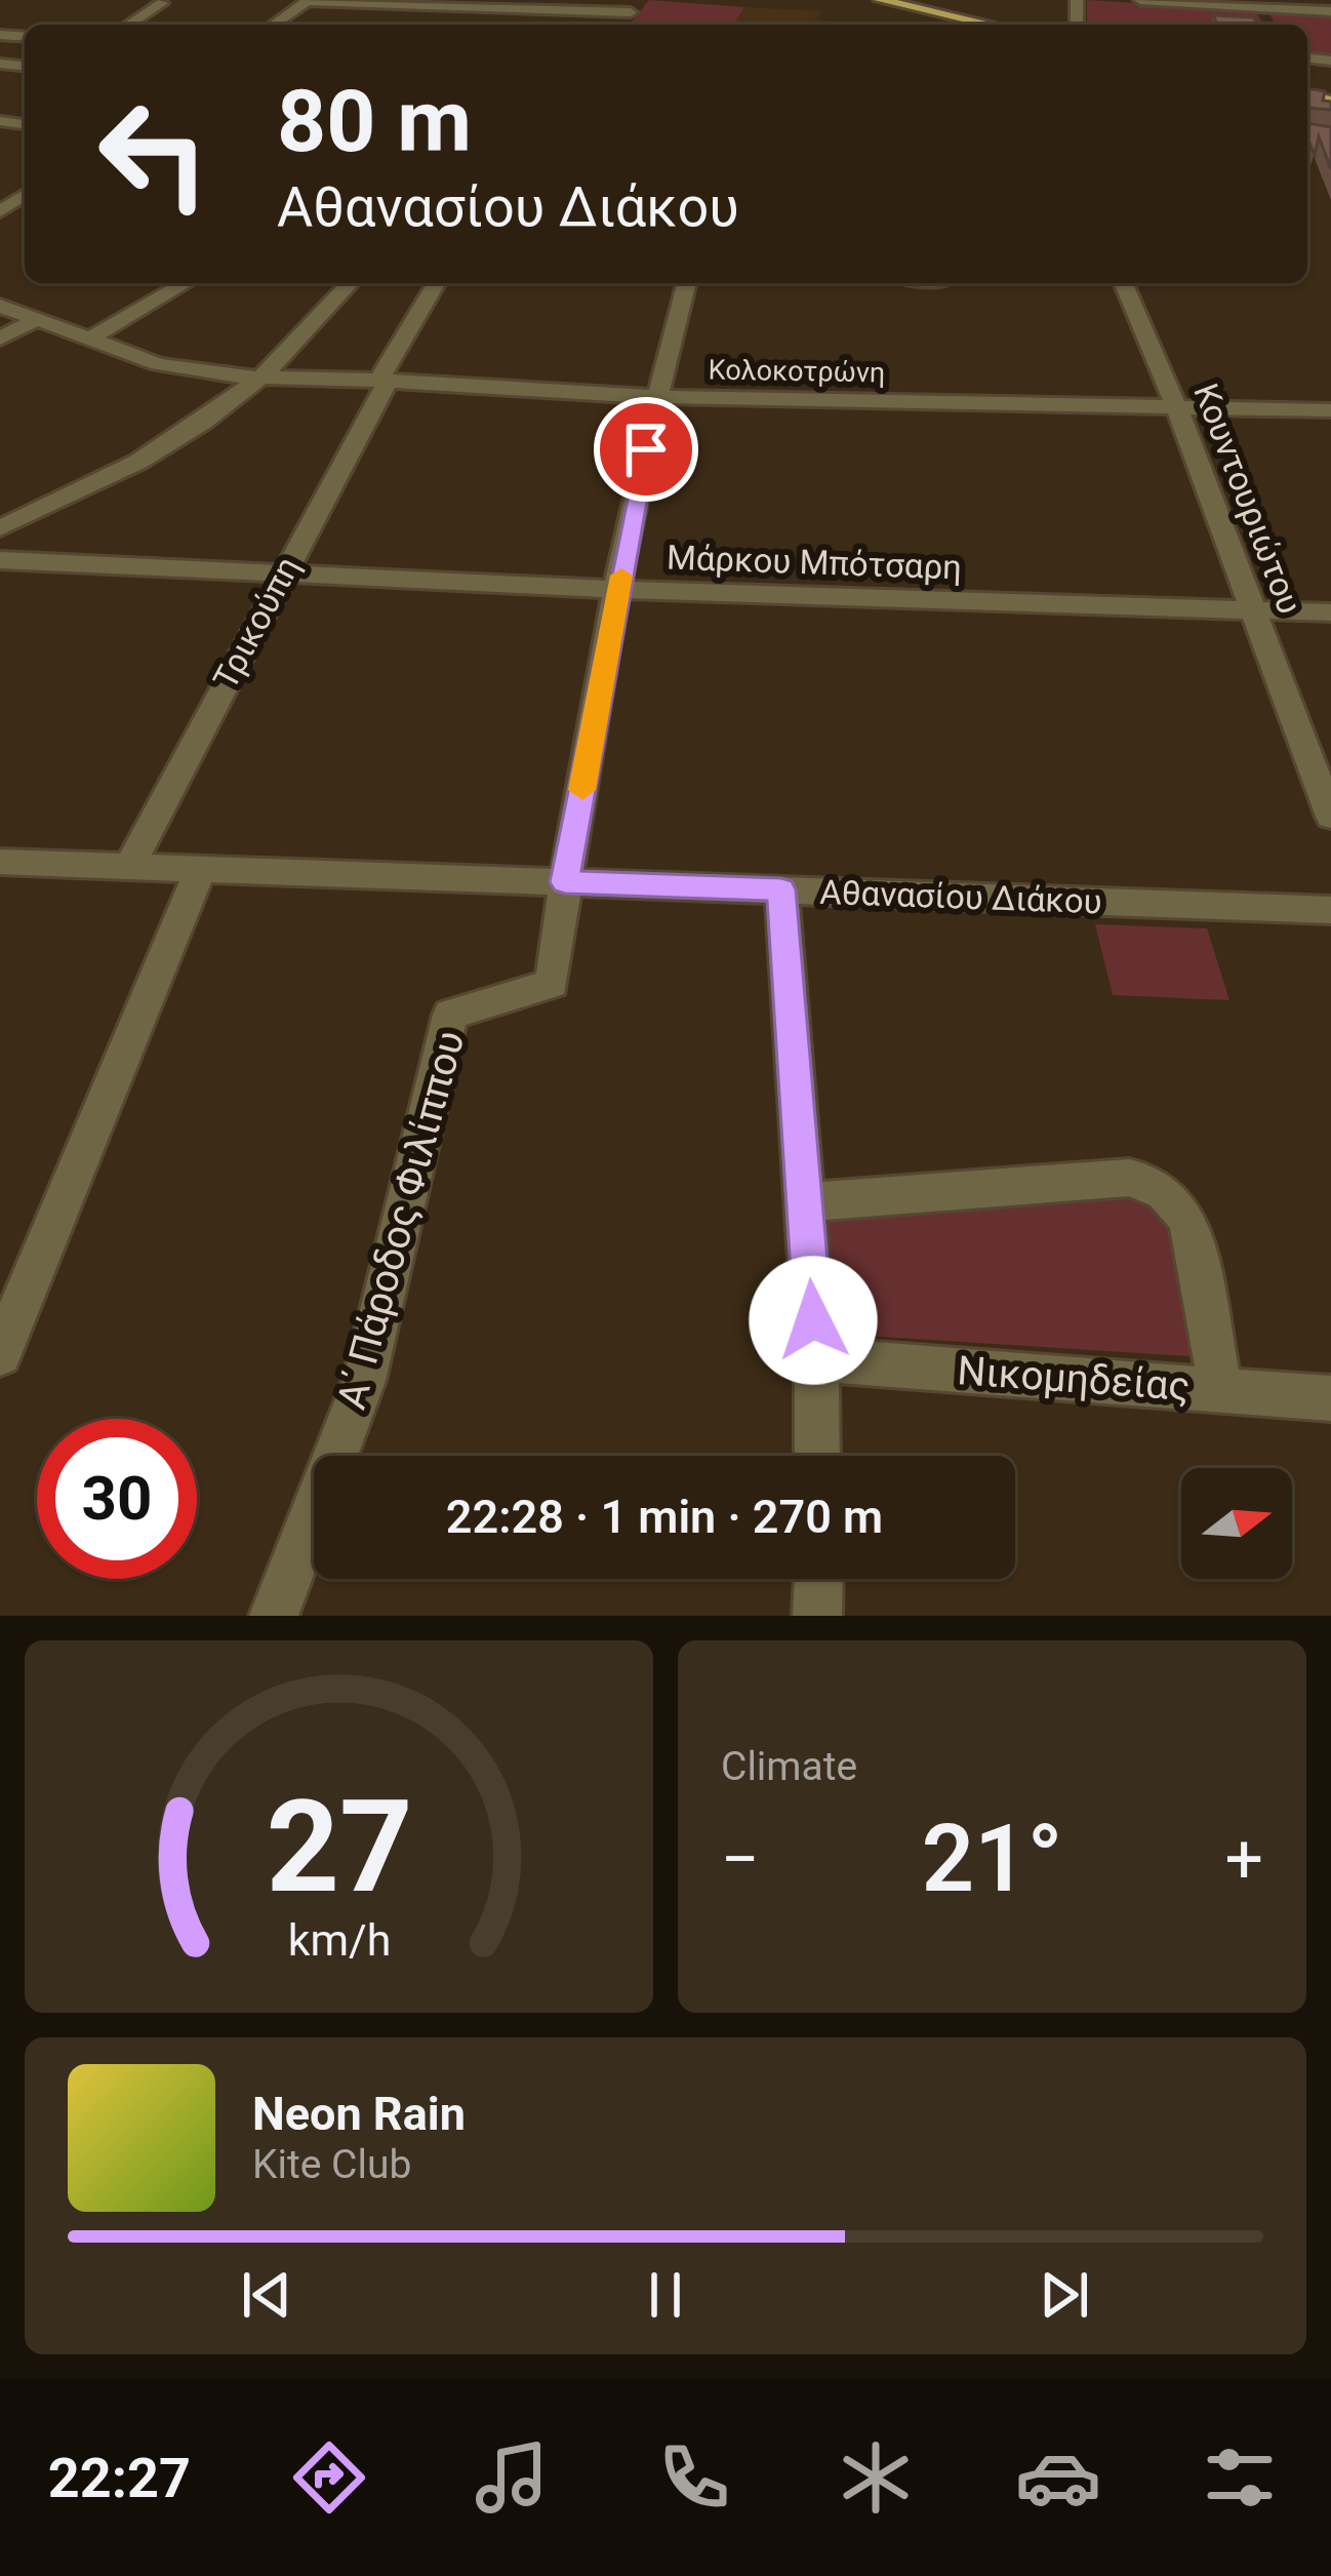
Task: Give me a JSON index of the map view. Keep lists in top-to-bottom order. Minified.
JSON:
{"streets":{"street":["Κολοκοτρώνη","Κουντουριώτου","Μάρκου Μπότσαρη","Τρικούπη","Αθανασίου Διάκου","Α΄ Πάροδος Φιλίππου","Νικομηδείας"]},"crossings":[["Κολοκοτρώνη","Κουντουριώτου"],["Κολοκοτρώνη","Τρικούπη"],["Κολοκοτρώνη","Α΄ Πάροδος Φιλίππου"],["Κουντουριώτου","Μάρκου Μπότσαρη"],["Μάρκου Μπότσαρη","Τρικούπη"],["Μάρκου Μπότσαρη","Α΄ Πάροδος Φιλίππου"],["Τρικούπη","Αθανασίου Διάκου"],["Αθανασίου Διάκου","Α΄ Πάροδος Φιλίππου"]],"north":"right","page":{"turn":["80 m","Αθανασίου Διάκου"],"limit":"30","trip":"22:28 · 1 min · 270 m","tile":"Climate","heat":["−","21°","+"],"song":["Neon Rain","Kite Club"],"tabs":"22:27","gauge":["27","km/h"]}}
